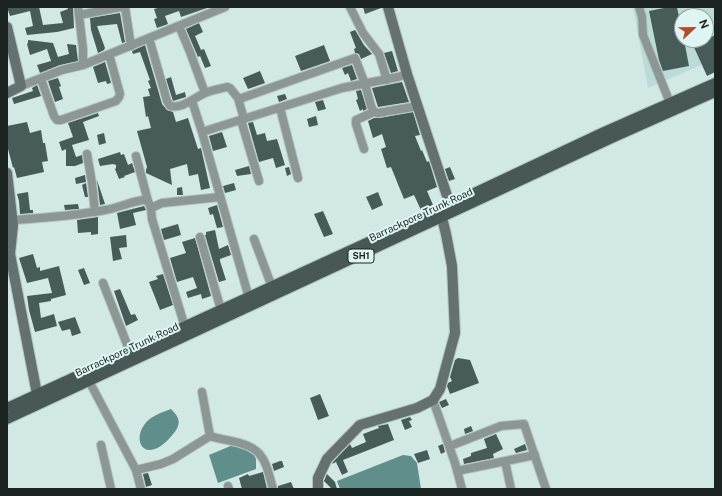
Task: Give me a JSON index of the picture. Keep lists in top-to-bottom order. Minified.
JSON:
{"streets":{"main road":["Barrackpore Trunk Road","SH1"]},"north":"right"}
